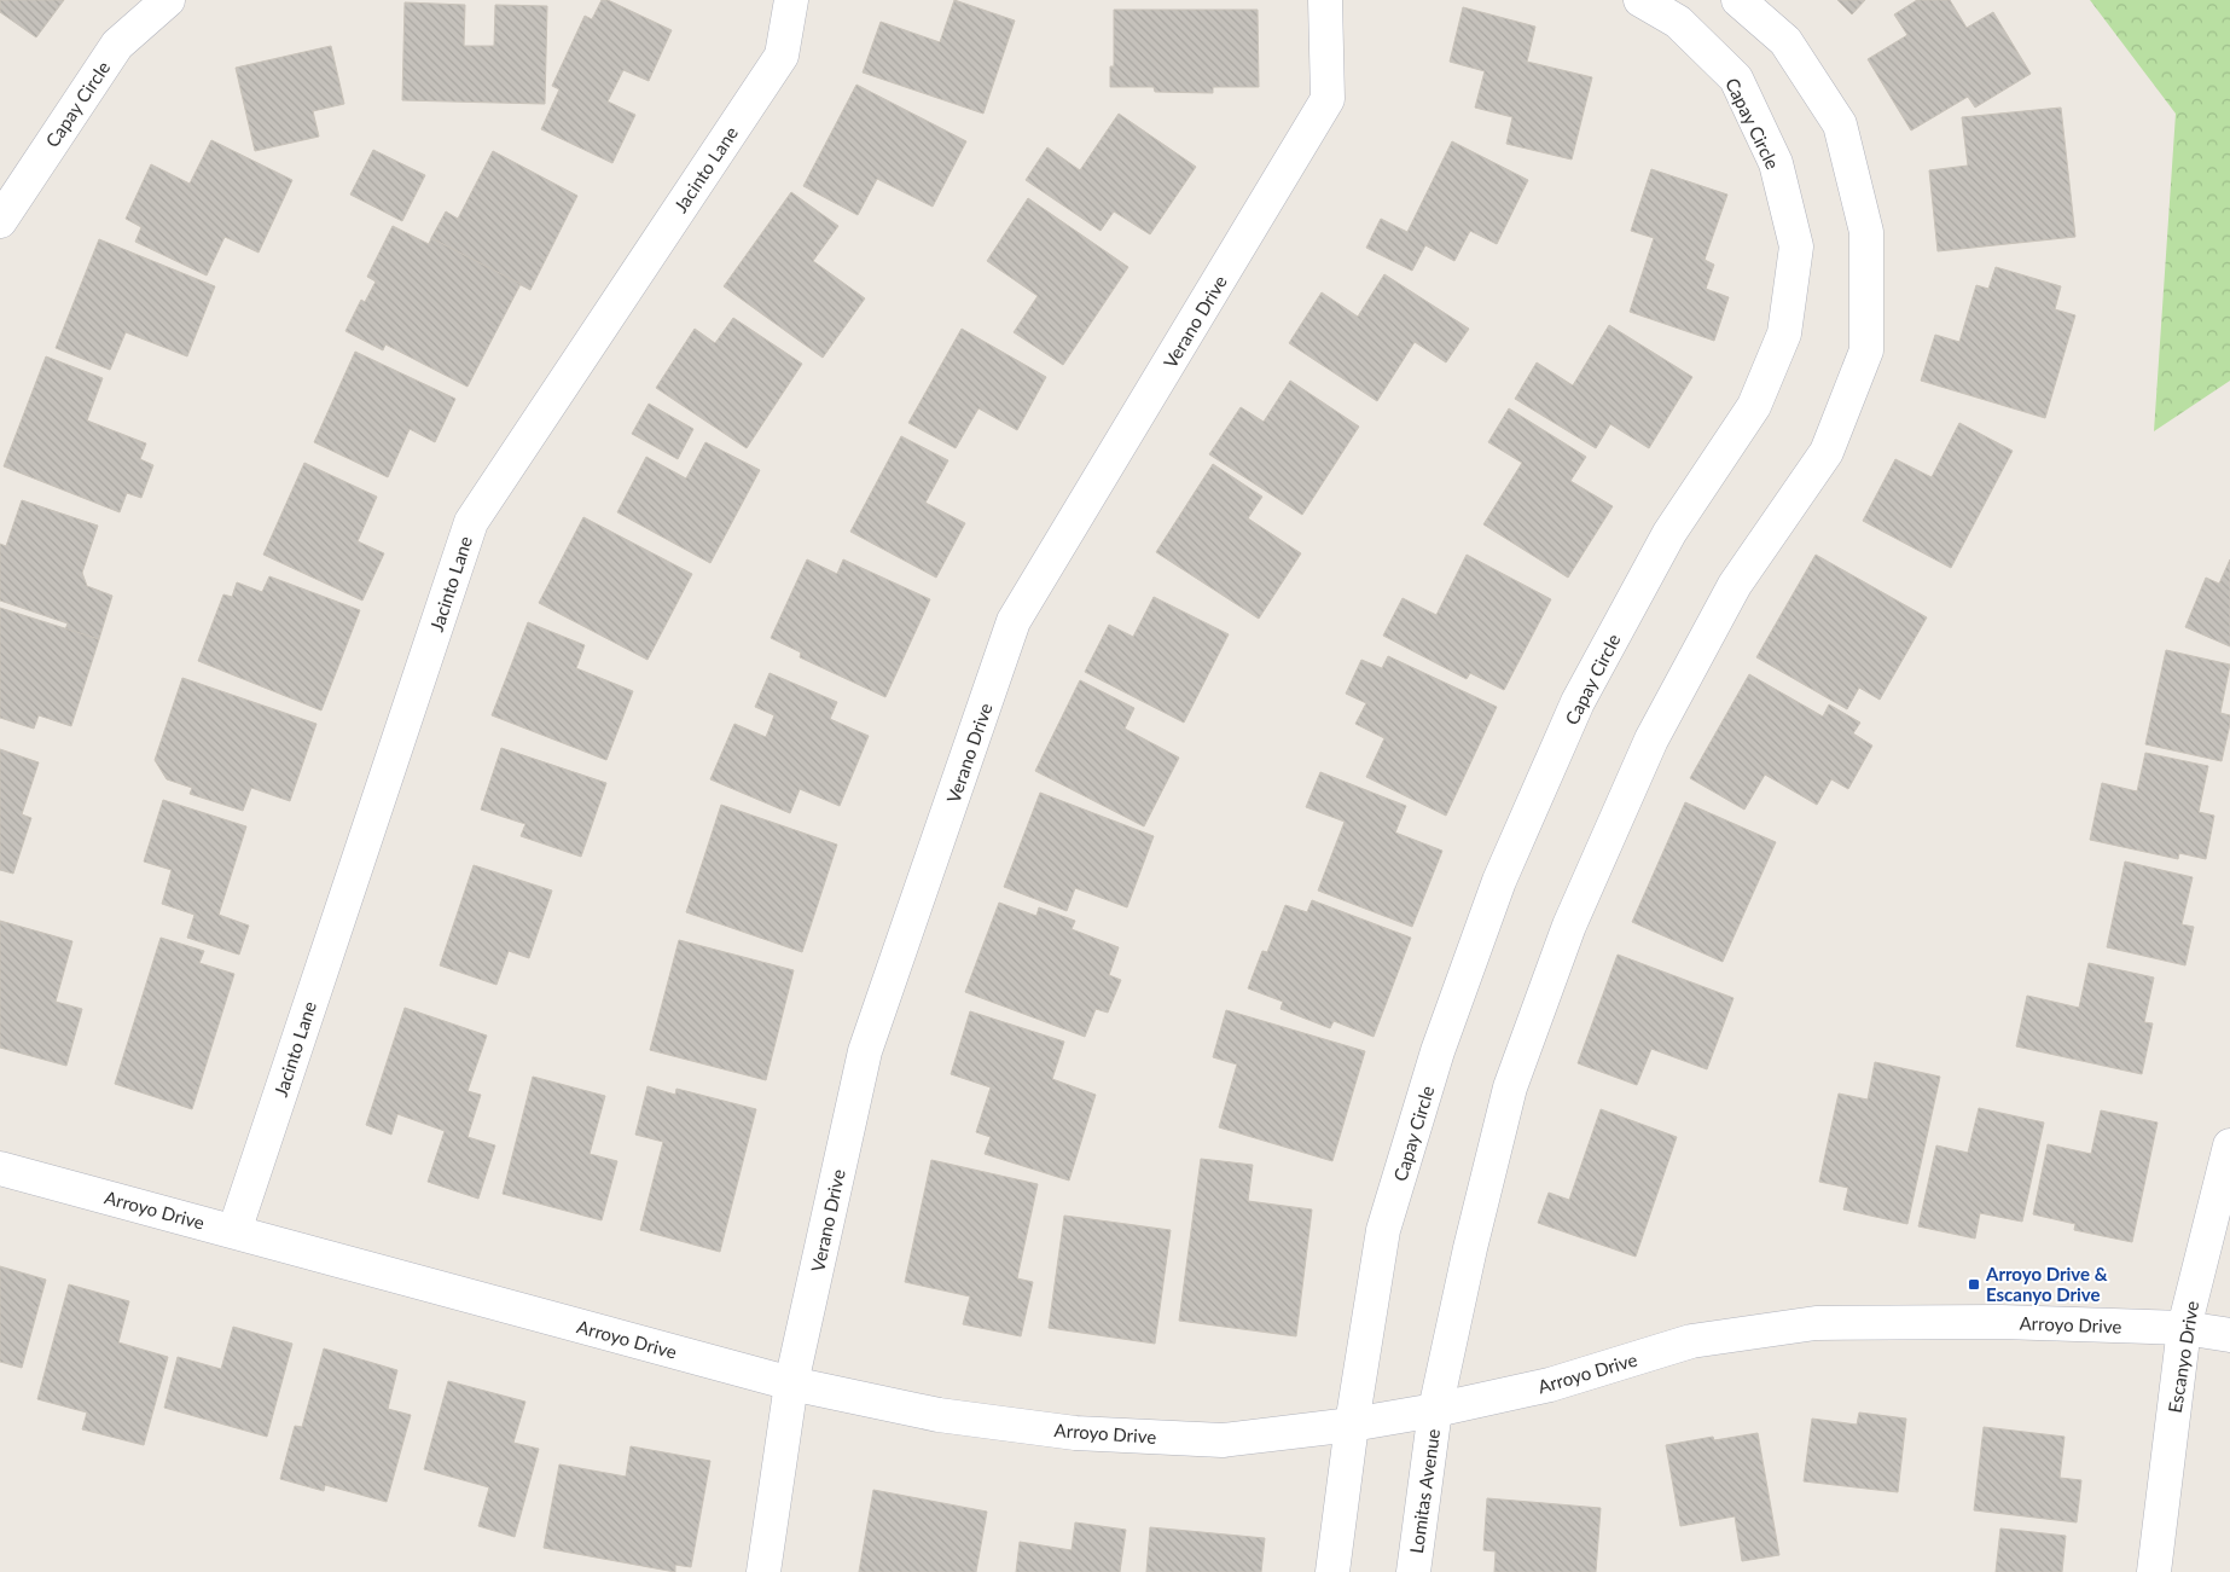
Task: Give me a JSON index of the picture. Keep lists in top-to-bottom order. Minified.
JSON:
{"streets":{"street":["Capay Circle","Jacinto Lane","Verano Drive","Arroyo Drive","Escanyo Drive","Lomitas Avenue"]},"crossings":[["Capay Circle","Arroyo Drive"],["Jacinto Lane","Arroyo Drive"],["Verano Drive","Arroyo Drive"],["Arroyo Drive","Escanyo Drive"],["Arroyo Drive","Lomitas Avenue"]],"places":{"transit":["Arroyo Drive & Escanyo Drive"]}}
